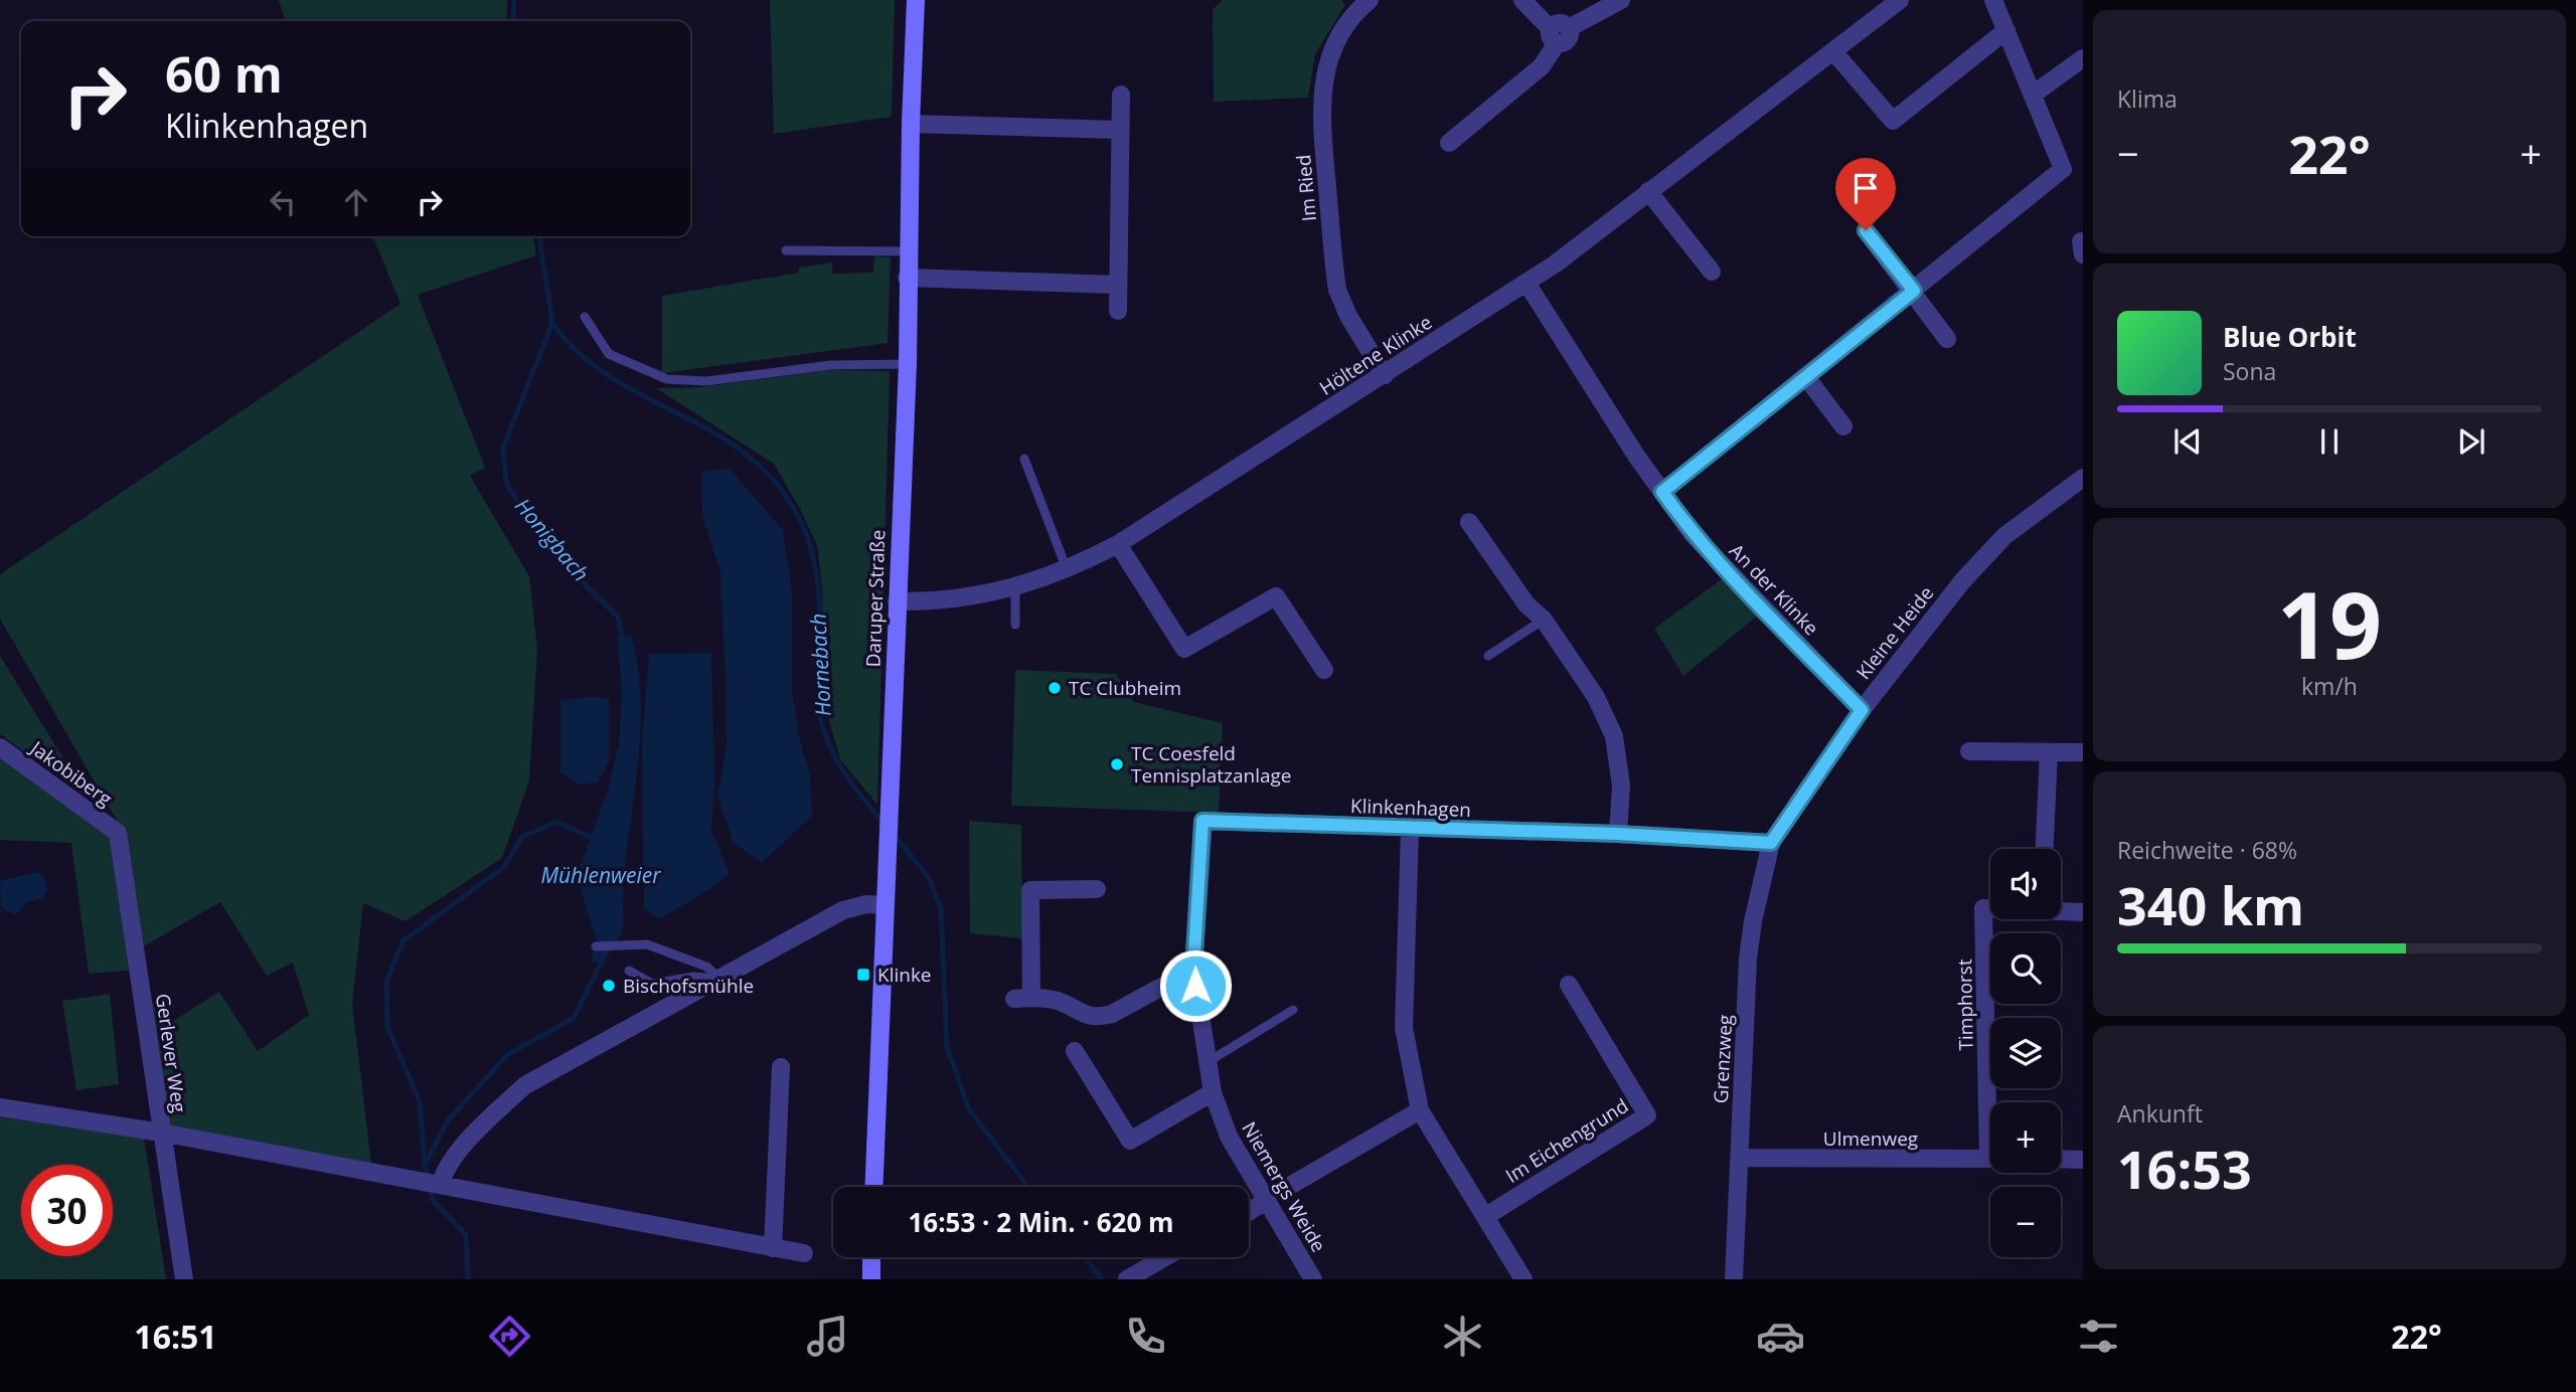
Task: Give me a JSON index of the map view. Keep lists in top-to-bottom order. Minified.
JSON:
{"streets":{"street":["Im Ried","Höltene Klinke","An der Klinke","Daruper Straße","Kleine Heide","Jakobiberg","Klinkenhagen","Timphorst","Gerlever Weg","Grenzweg","Ulmenweg","Im Eichengrund","Niemergs Weide"]},"crossings":[["Im Ried","Höltene Klinke"],["Höltene Klinke","An der Klinke"],["Höltene Klinke","Daruper Straße"],["An der Klinke","Kleine Heide"],["Kleine Heide","Klinkenhagen"],["Kleine Heide","Grenzweg"],["Jakobiberg","Gerlever Weg"],["Klinkenhagen","Grenzweg"],["Klinkenhagen","Niemergs Weide"],["Grenzweg","Ulmenweg"]],"water":["Honigbach","Hornebach","Mühlenweier"],"places":{"other":["TC Clubheim","TC Coesfeld Tennisplatzanlage","Bischofsmühle"],"transit":["Klinke"]},"page":{"tile":["Klima",["19","km/h"],["Reichweite · 68%","340 km"],["Ankunft","16:53"]],"turn":["60 m","Klinkenhagen"],"heat":["−","22°","+"],"song":["Blue Orbit","Sona"],"map_buttons":["+","−"],"limit":"30","trip":"16:53 · 2 Min. · 620 m","tabs":["16:51","22°"]}}
